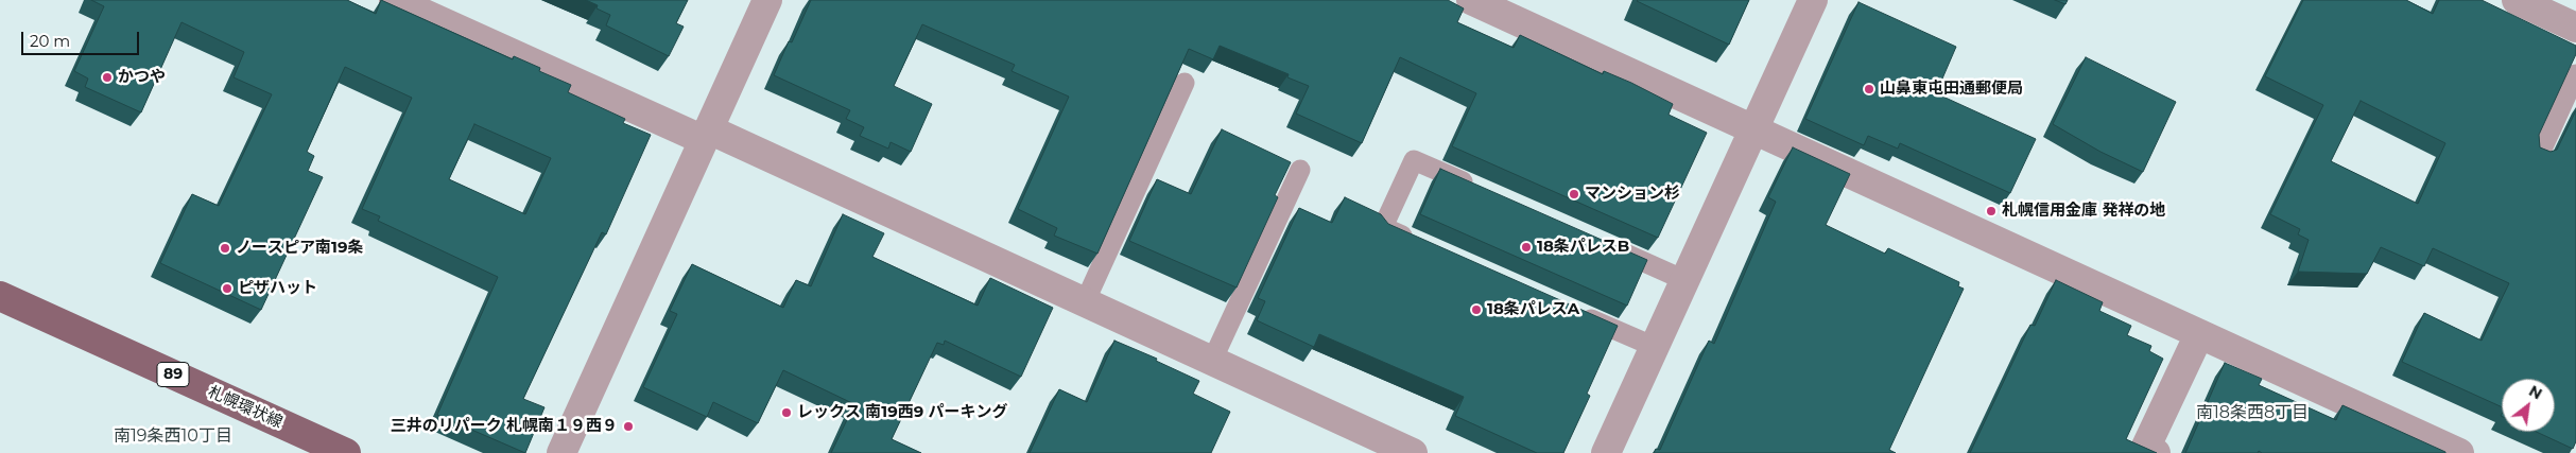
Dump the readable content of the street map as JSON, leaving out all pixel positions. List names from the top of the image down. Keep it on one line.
{"streets":{"main road":["89","札幌環状線"]},"districts":["南18条西8丁目","南19条西10丁目"],"places":["かつや","山鼻東屯田通郵便局","マンション杉","札幌信用金庫 発祥の地","18条パレスB","ノースピア南19条","ピザハット","18条パレスA","レックス 南19西9 パーキング","三井のリパーク 札幌南１９西９"],"scale_bar":"20 m","north":"top right"}
